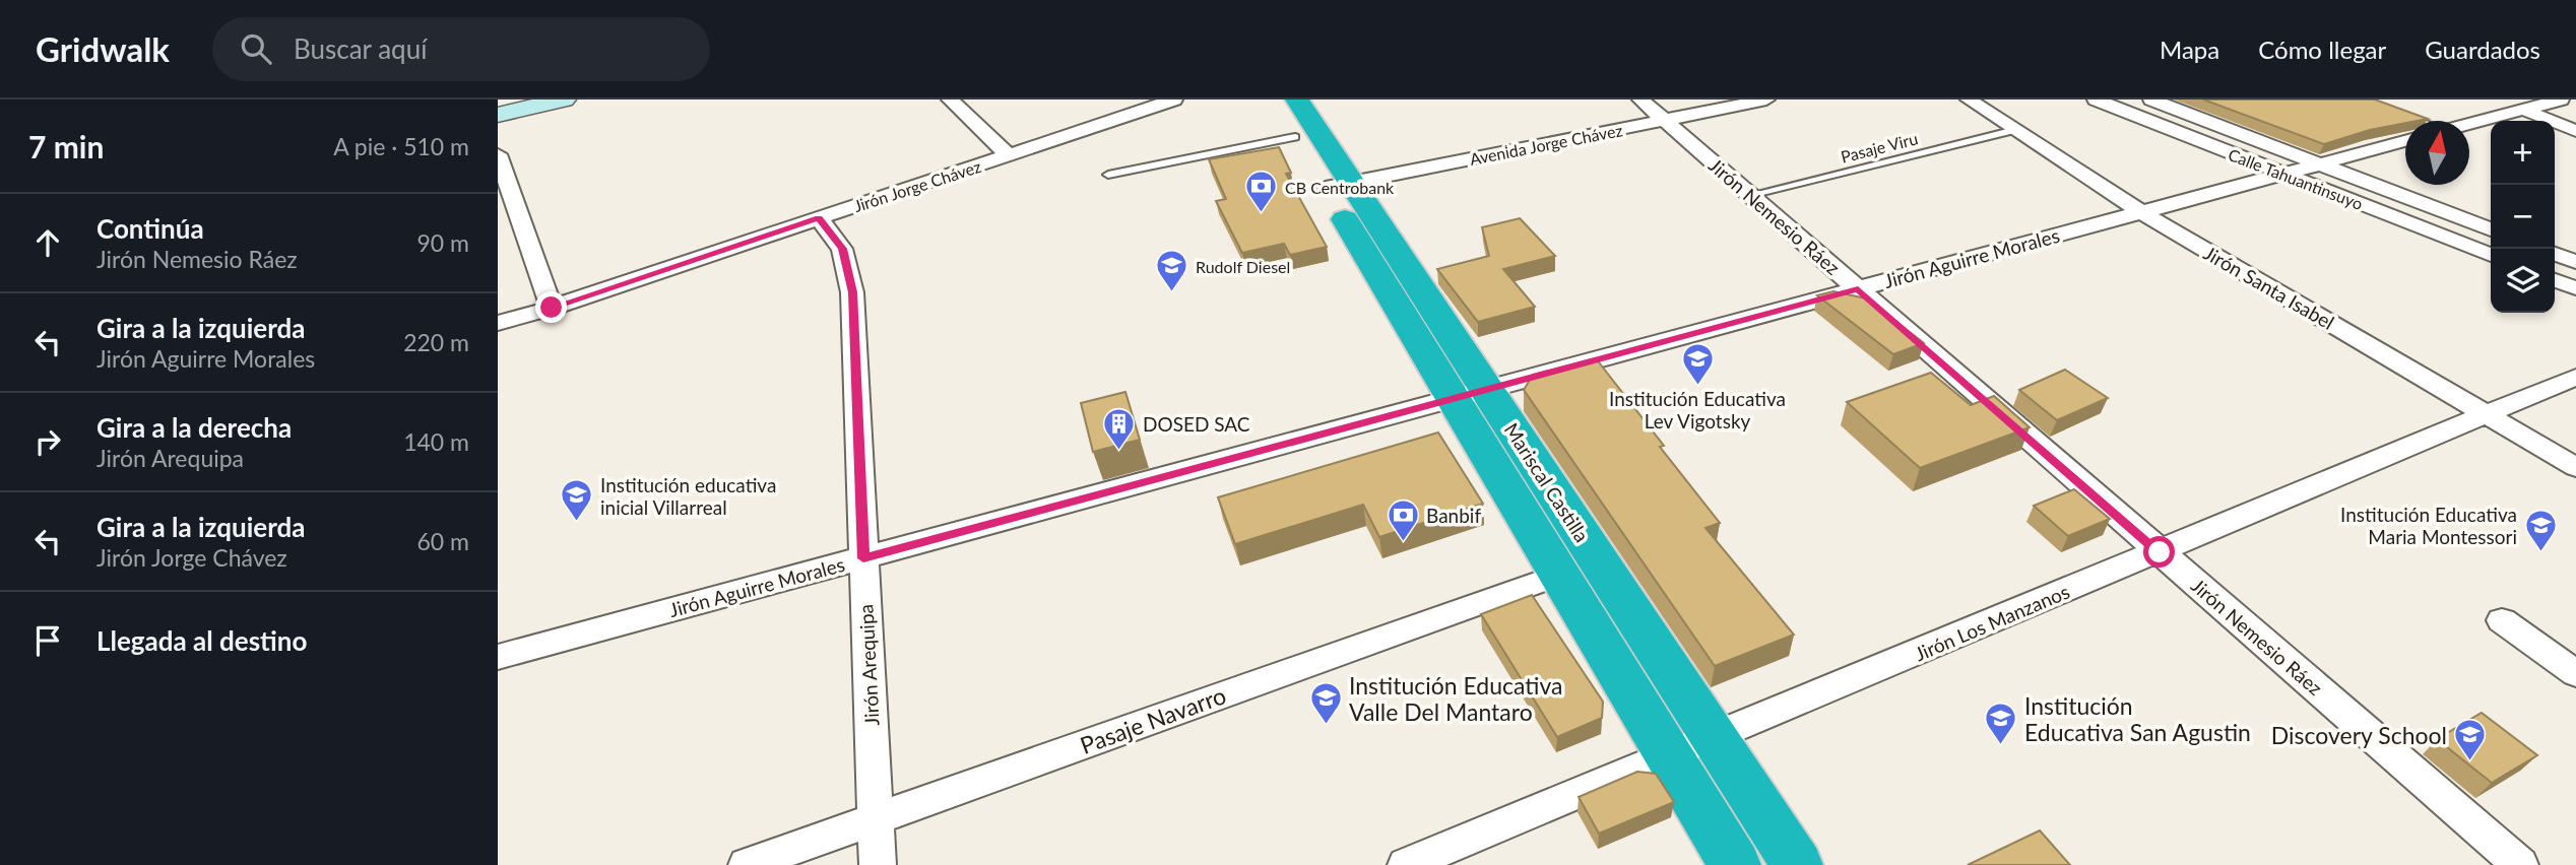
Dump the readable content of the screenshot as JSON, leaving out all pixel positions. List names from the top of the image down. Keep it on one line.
{"streets":{"highway":["Mariscal Castilla"],"street":["Avenida Jorge Chávez","Calle Tahuantinsuyo","Jirón Jorge Chávez","Jirón Nemesio Ráez","Jirón Aguirre Morales","Jirón Santa Isabel","Jirón Los Manzanos","Jirón Arequipa","Pasaje Navarro"],"lane":["Pasaje Viru"]},"crossings":[["Avenida Jorge Chávez","Jirón Nemesio Ráez"],["Avenida Jorge Chávez","Mariscal Castilla"],["Pasaje Viru","Jirón Nemesio Ráez"],["Pasaje Viru","Jirón Santa Isabel"],["Calle Tahuantinsuyo","Jirón Aguirre Morales"],["Jirón Jorge Chávez","Jirón Arequipa"],["Jirón Nemesio Ráez","Jirón Aguirre Morales"],["Jirón Nemesio Ráez","Jirón Los Manzanos"],["Jirón Aguirre Morales","Jirón Santa Isabel"],["Jirón Aguirre Morales","Mariscal Castilla"],["Jirón Aguirre Morales","Jirón Arequipa"],["Jirón Santa Isabel","Jirón Los Manzanos"],["Mariscal Castilla","Jirón Los Manzanos"],["Mariscal Castilla","Pasaje Navarro"],["Jirón Arequipa","Pasaje Navarro"]],"places":{"bank":["CB Centrobank","Banbif"],"school or university":["Rudolf Diesel","Institución Educativa Lev Vigotsky","Institución educativa inicial Villarreal","Institución Educativa Maria Montessori","Institución Educativa Valle Del Mantaro","Institución Educativa San Agustin","Discovery School"],"building":["DOSED SAC"]},"north":"top","page":{"header":"Gridwalk","search":"Buscar aquí","nav":["Mapa","Cómo llegar","Guardados"],"heading":["7 min","A pie · 510 m"],"map_buttons":["+","−"],"list":[["Continúa","Jirón Nemesio Ráez","90 m"],["Gira a la izquierda","Jirón Aguirre Morales","220 m"],["Gira a la derecha","Jirón Arequipa","140 m"],["Gira a la izquierda","Jirón Jorge Chávez","60 m"],"Llegada al destino"]}}
